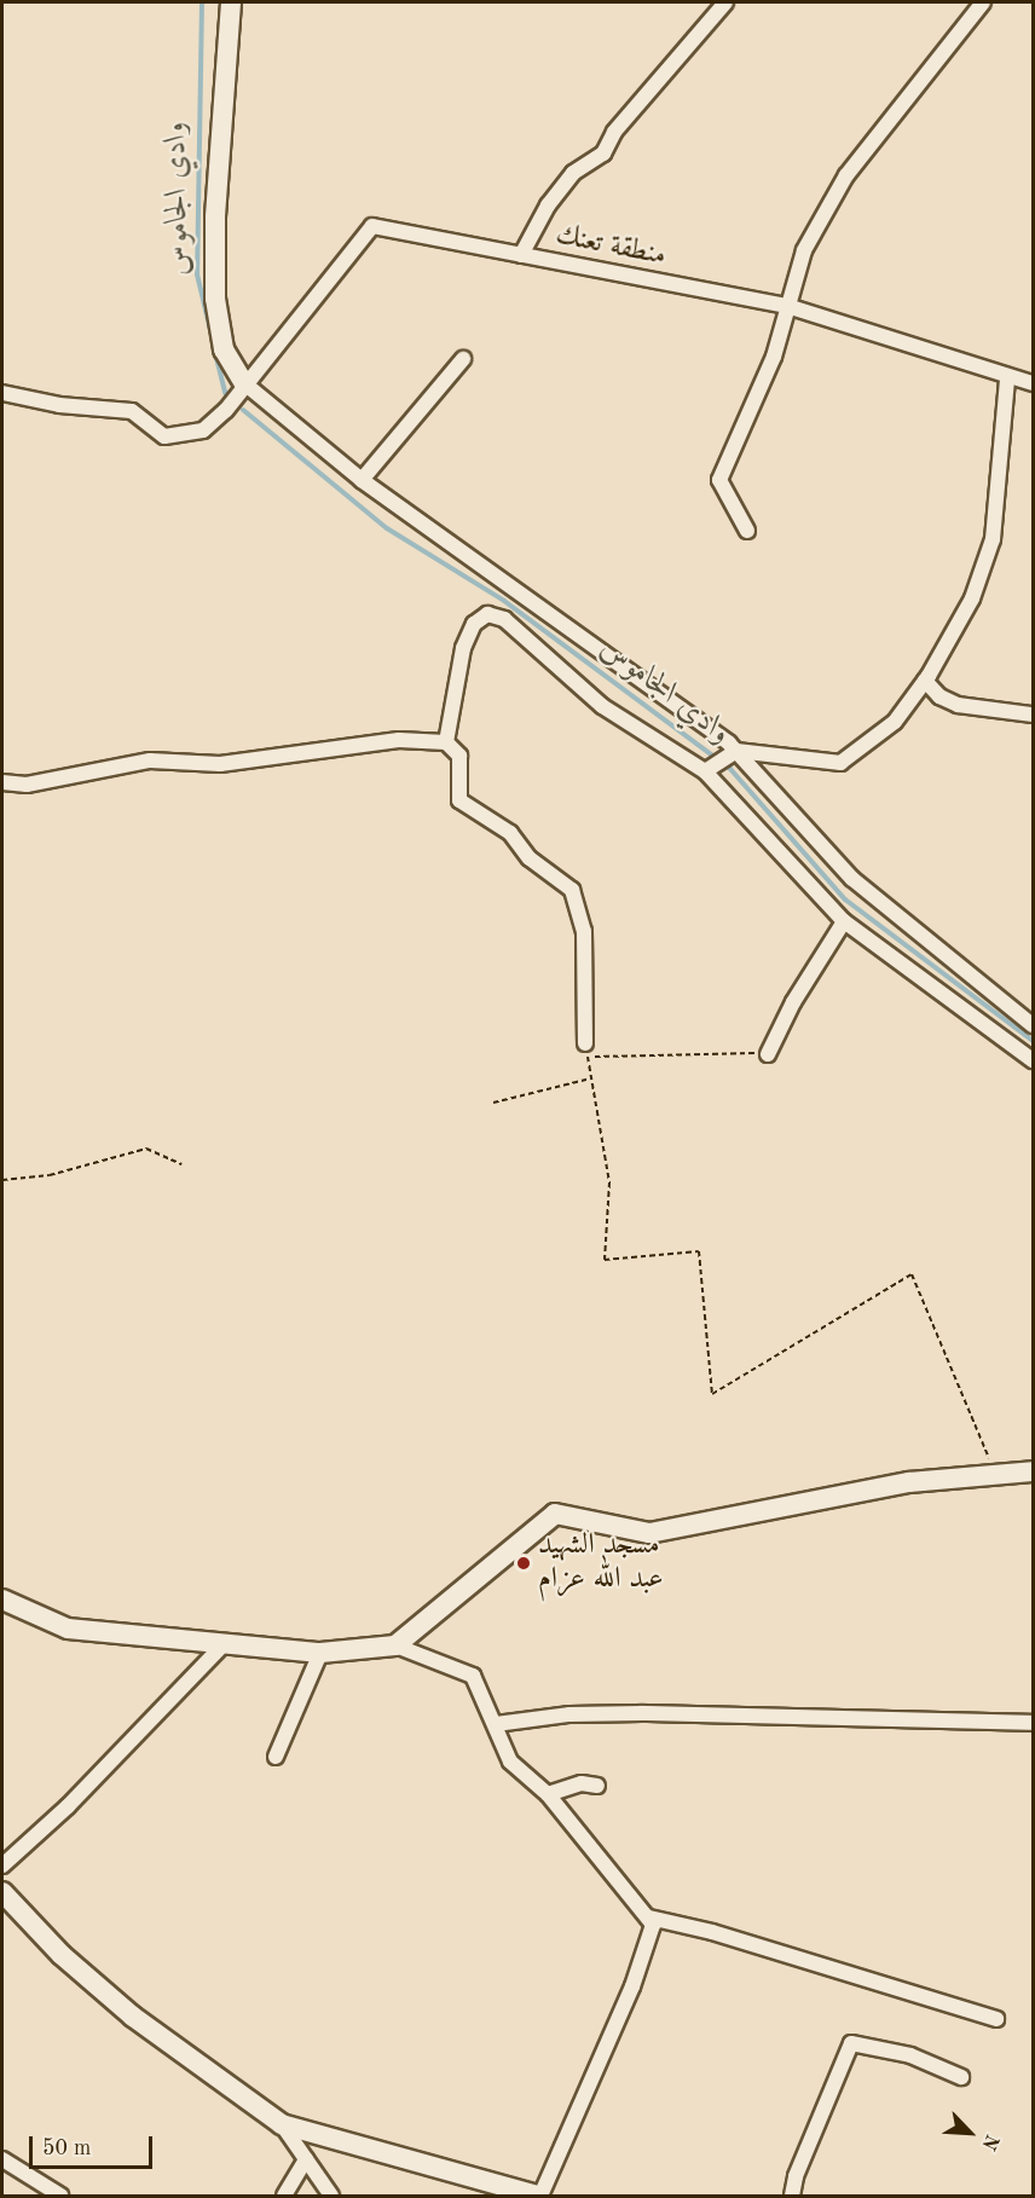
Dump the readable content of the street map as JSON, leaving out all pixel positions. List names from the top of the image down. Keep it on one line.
{"streets":{"street":["منطقة تعنك"]},"water":["وادي الجاموس"],"places":["مسجد الشهيد عبد الله عزام"],"scale_bar":"50 m","north":"bottom right"}
